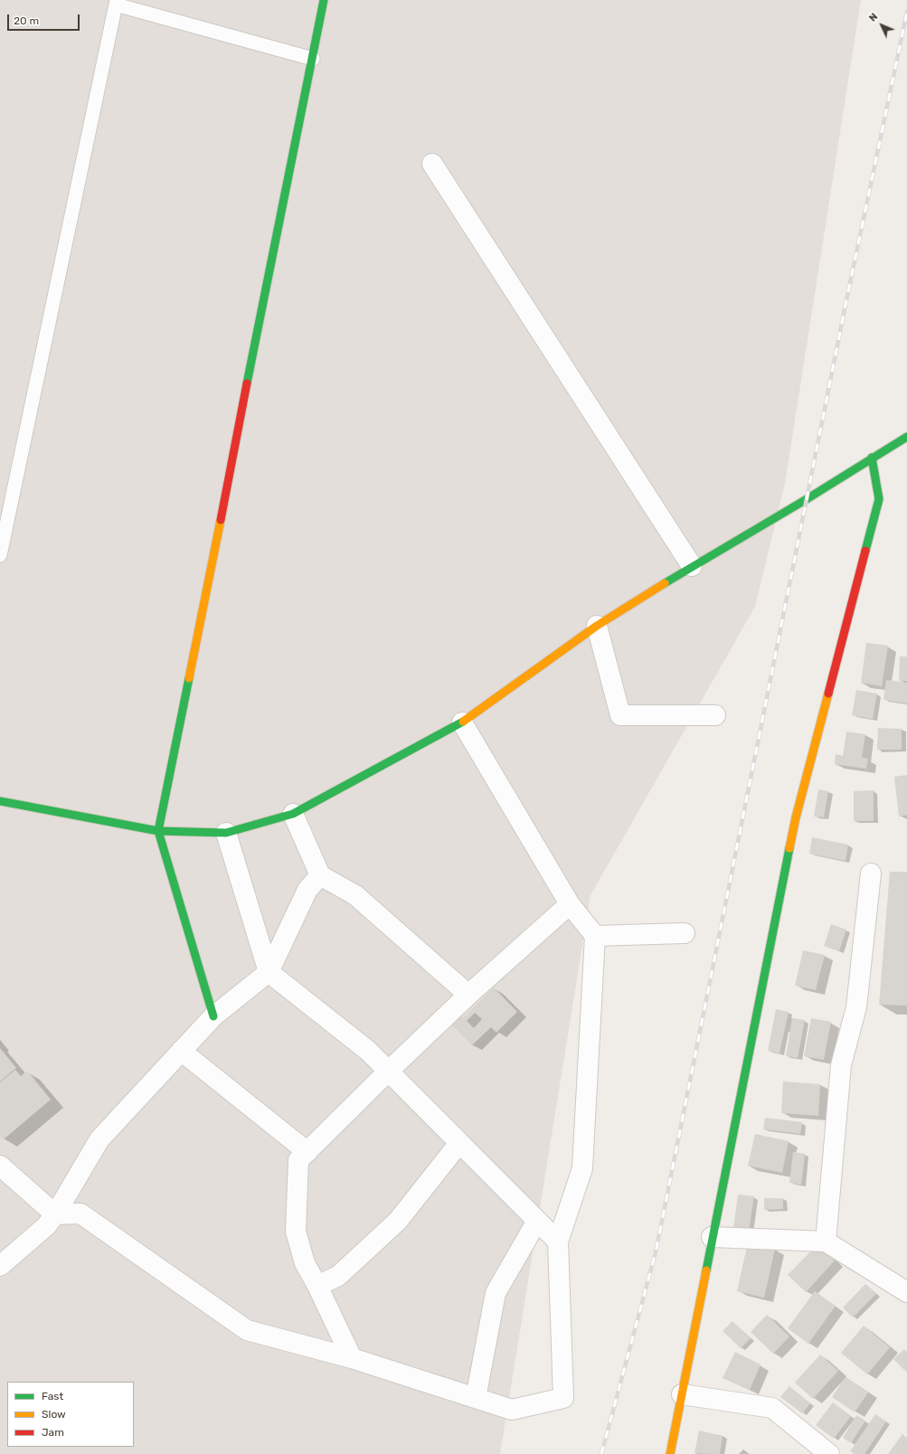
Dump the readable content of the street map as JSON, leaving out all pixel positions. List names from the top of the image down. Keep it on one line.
{"legend":["Fast","Slow","Jam"],"scale_bar":"20 m","north":"top left"}
